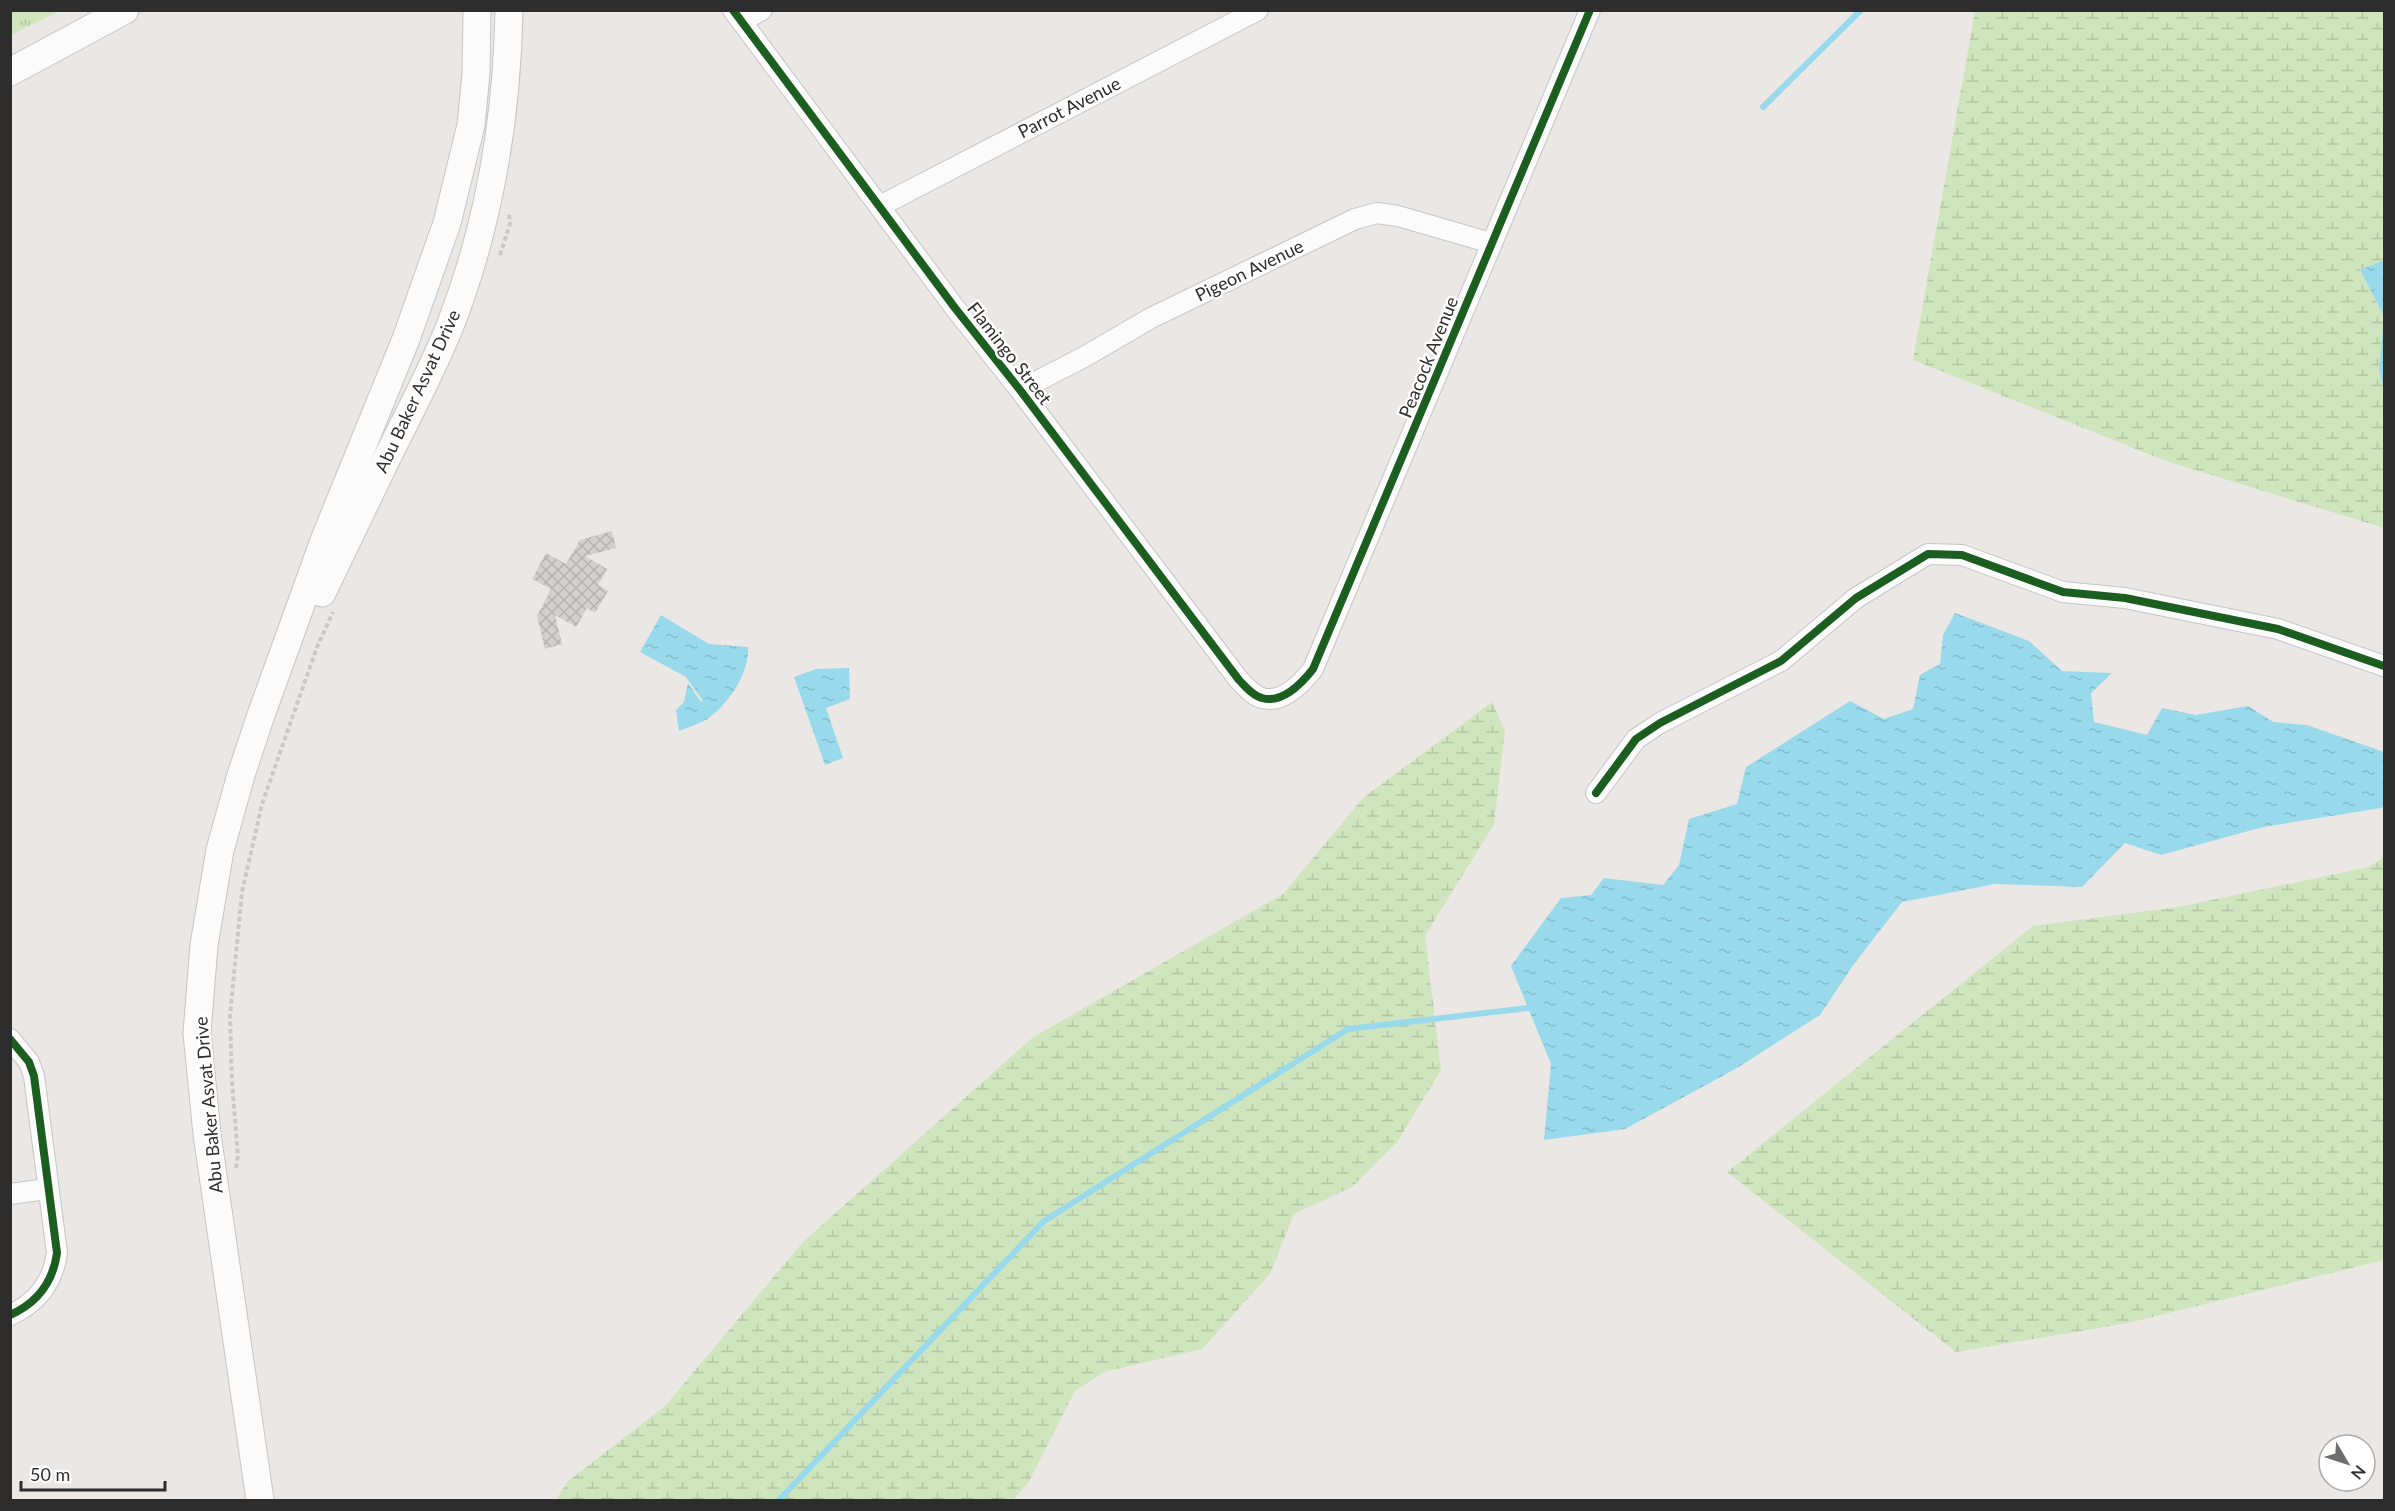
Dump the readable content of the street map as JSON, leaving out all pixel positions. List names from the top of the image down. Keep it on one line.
{"streets":{"main road":["Abu Baker Asvat Drive"],"street":["Parrot Avenue","Pigeon Avenue","Flamingo Street","Peacock Avenue"]},"crossings":[["Parrot Avenue","Flamingo Street"],["Pigeon Avenue","Flamingo Street"],["Pigeon Avenue","Peacock Avenue"],["Flamingo Street","Peacock Avenue"]],"scale_bar":"50 m","north":"bottom right"}
